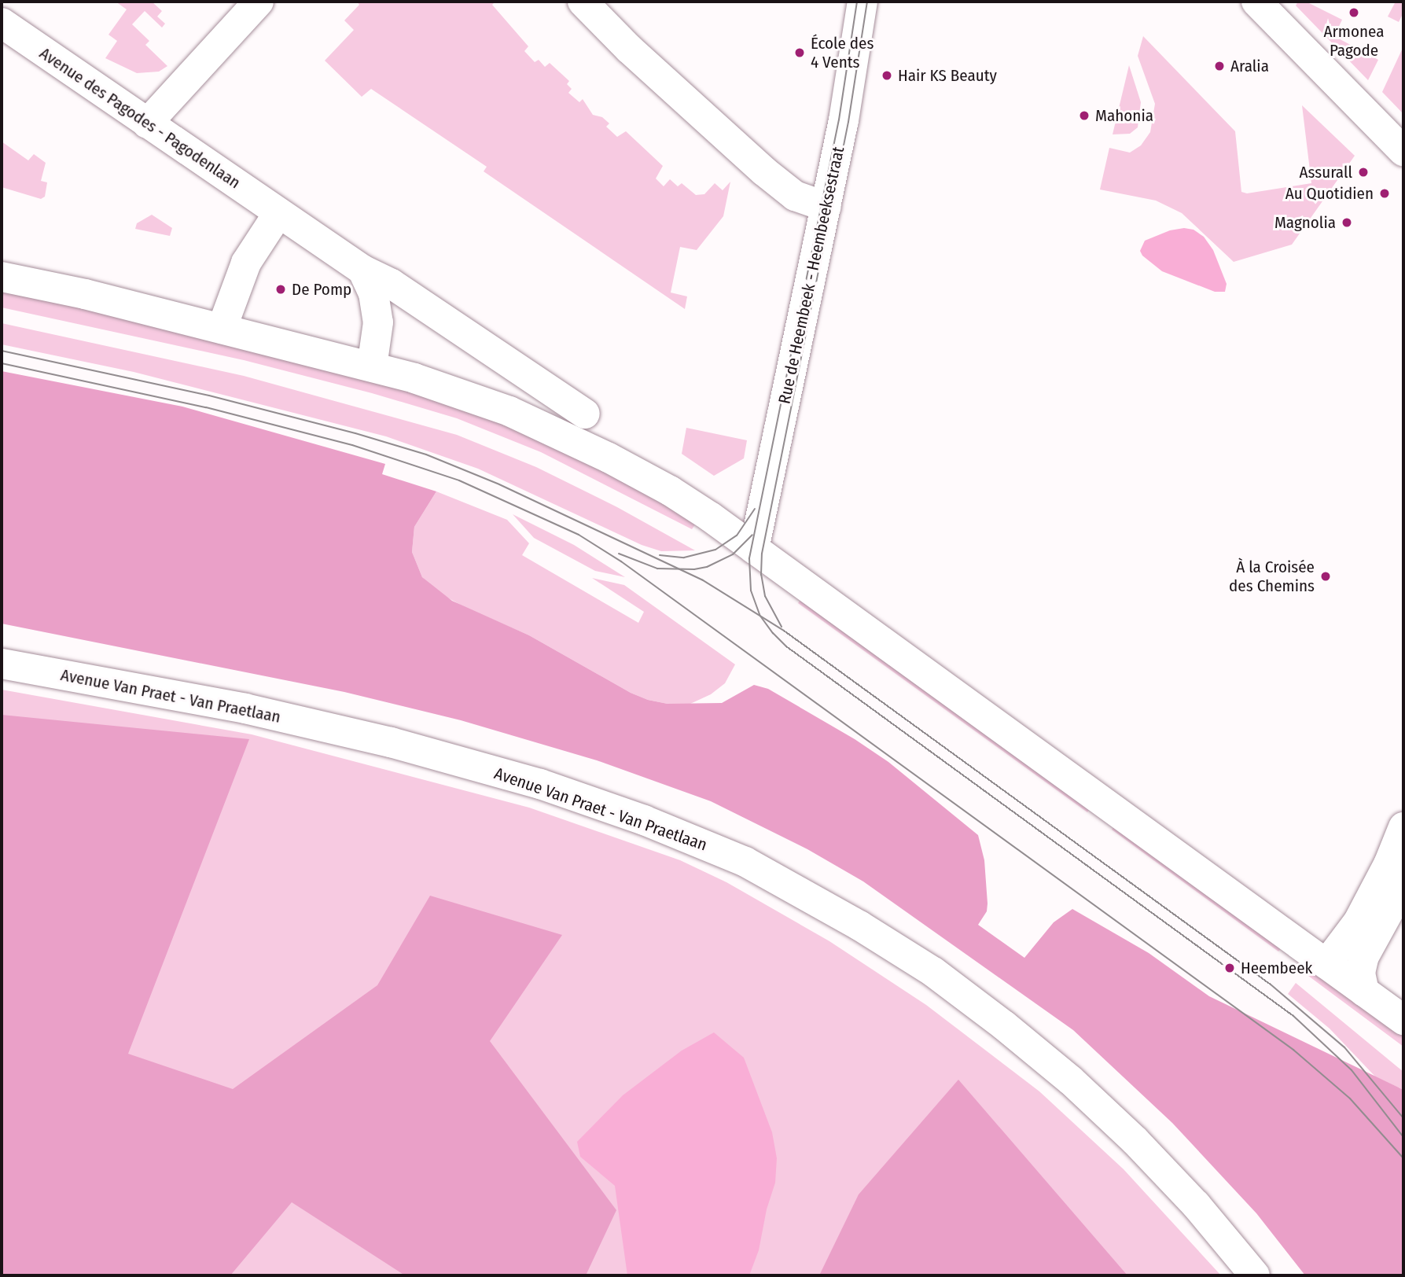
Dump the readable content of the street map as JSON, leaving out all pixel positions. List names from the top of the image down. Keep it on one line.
{"streets":{"street":["Avenue des Pagodes - Pagodenlaan","Rue de Heembeek - Heembeeksestraat","Avenue Van Praet - Van Praetlaan"]},"places":["Armonea Pagode","École des 4 Vents","Aralia","Hair KS Beauty","Mahonia","Assurall","Au Quotidien","Magnolia","De Pomp","À la Croisée des Chemins","Heembeek"]}
